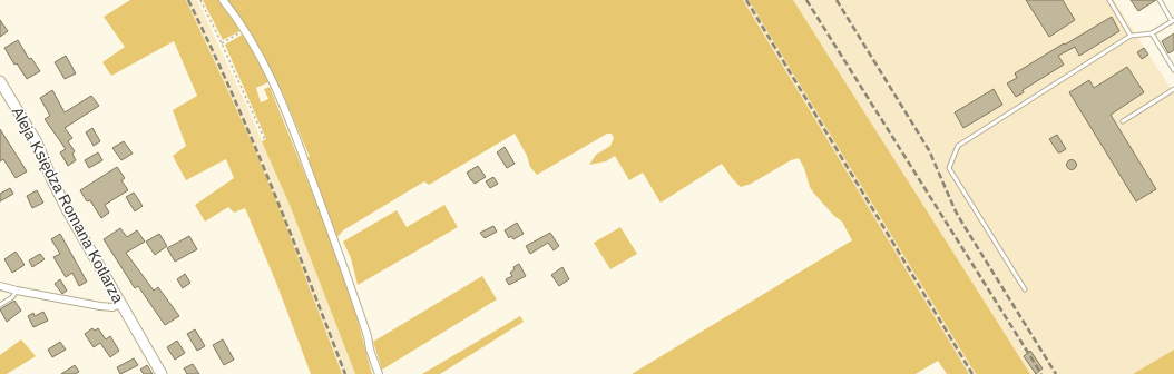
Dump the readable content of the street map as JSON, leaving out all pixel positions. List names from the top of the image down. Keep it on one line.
{"streets":{"street":["Aleja Księdza Romana Kotlarza"]}}
